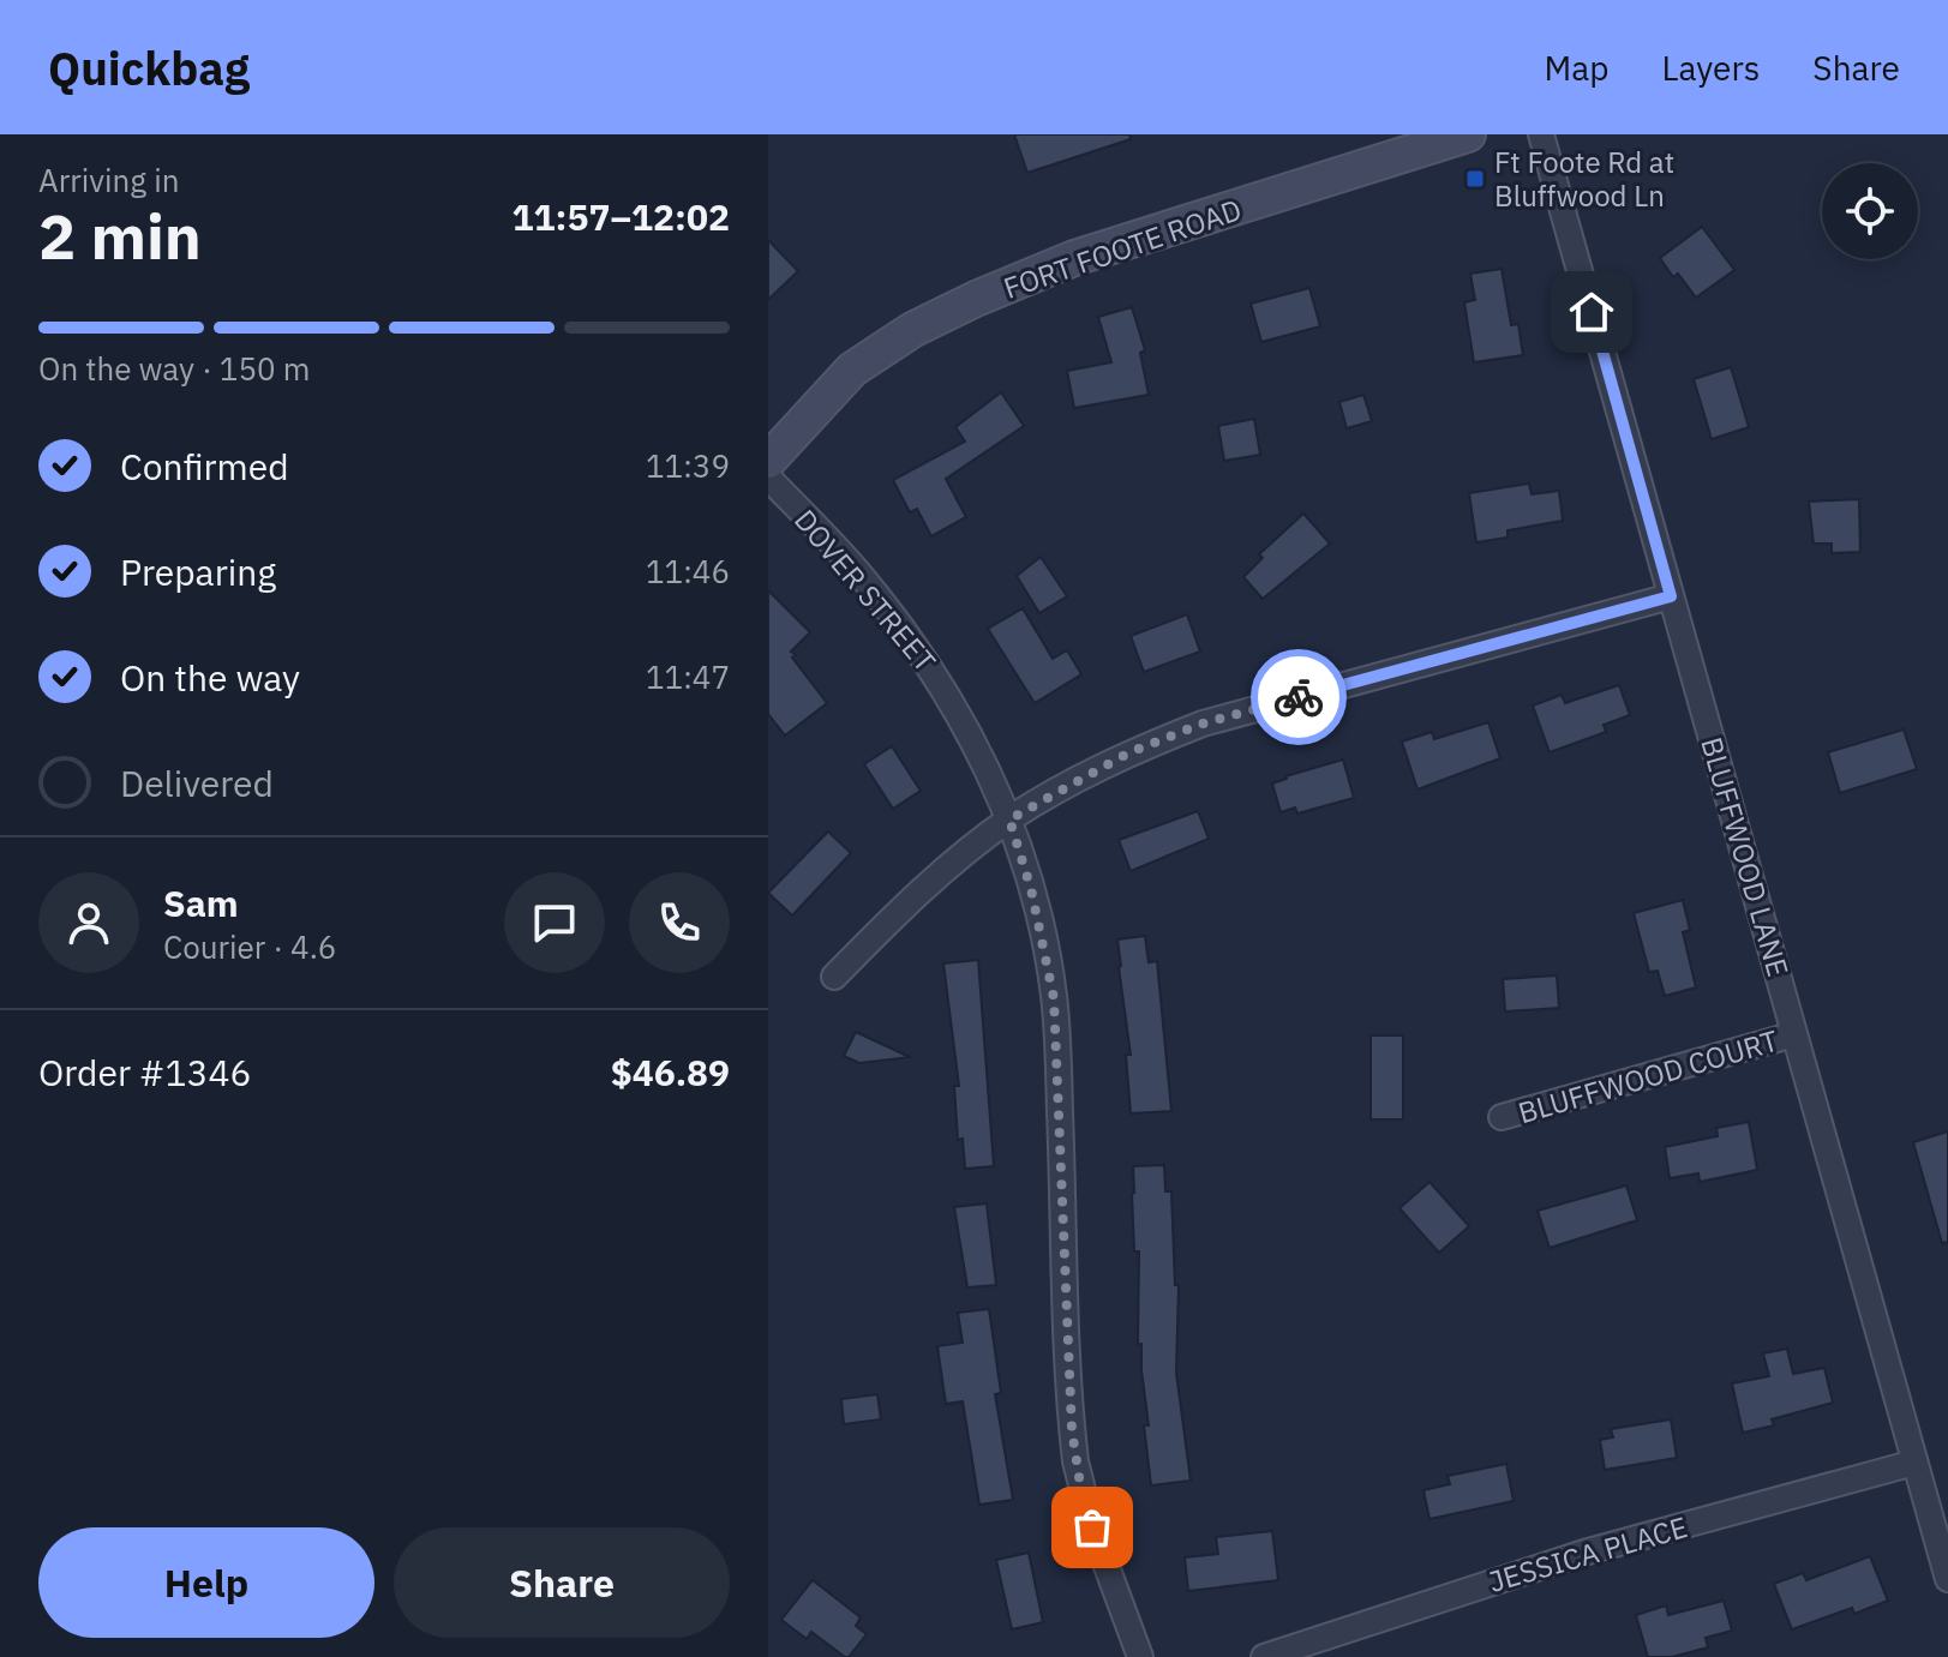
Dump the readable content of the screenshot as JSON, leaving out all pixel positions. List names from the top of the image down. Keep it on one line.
{"streets":{"street":["FORT FOOTE ROAD","DOVER STREET","BLUFFWOOD LANE","BLUFFWOOD COURT","JESSICA PLACE"]},"crossings":[["BLUFFWOOD LANE","BLUFFWOOD COURT"],["BLUFFWOOD LANE","JESSICA PLACE"]],"places":{"transit":["Ft Foote Rd at Bluffwood Ln"]},"page":{"header":"Quickbag","nav":["Map","Layers","Share"],"heading":["2 min","Arriving in","11:57–12:02"],"panel":["Sam","Courier · 4.6","Order #1346","$46.89"],"bar":"On the way · 150 m","list":[["Confirmed","11:39"],["Preparing","11:46"],["On the way","11:47"],"Delivered"],"buttons":["Help","Share"]}}
